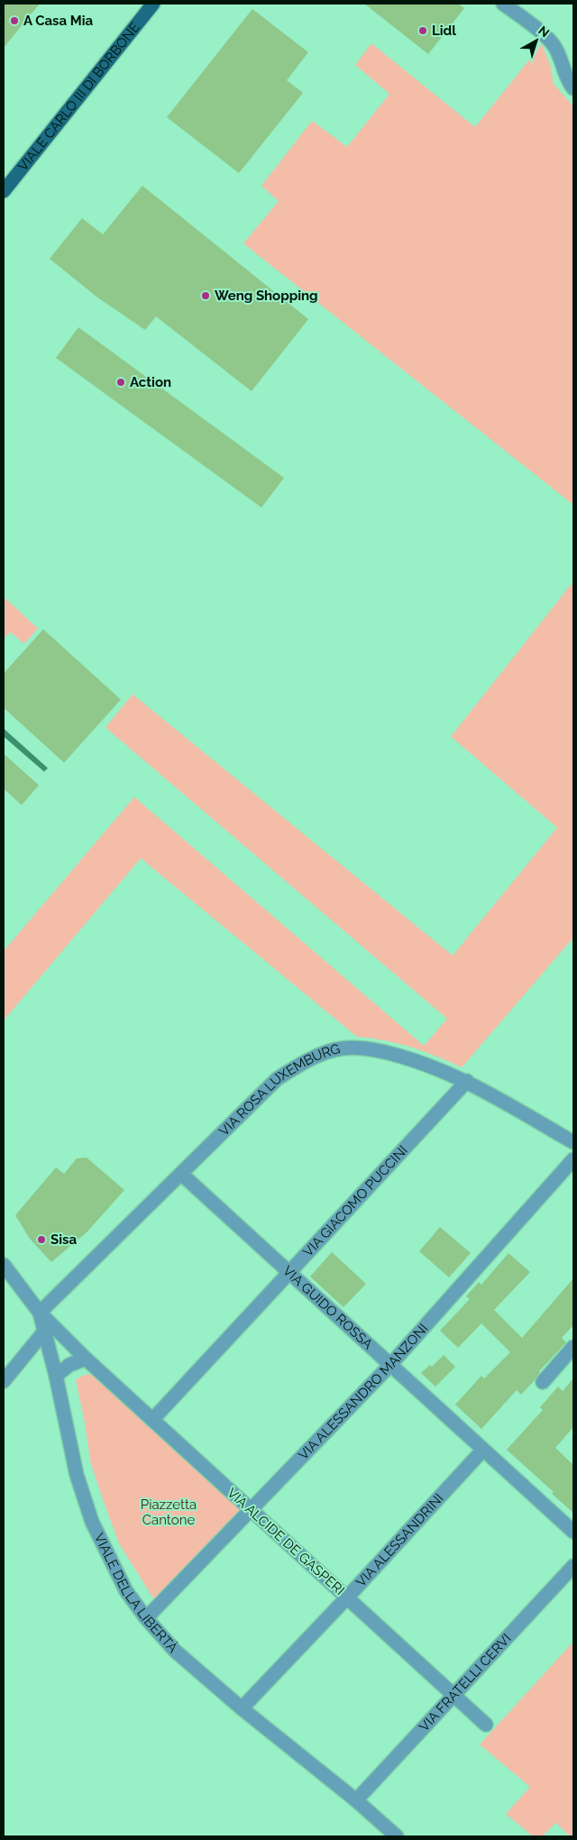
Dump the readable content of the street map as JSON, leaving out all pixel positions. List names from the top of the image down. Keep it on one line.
{"streets":{"main road":["VIALE CARLO III DI BORBONE"],"street":["VIA ROSA LUXEMBURG","VIA GIACOMO PUCCINI","VIA GUIDO ROSSA","VIA ALESSANDRO MANZONI","VIA ALESSANDRINI","VIA ALCIDE DE GASPERI","VIALE DELLA LIBERTÀ","VIA FRATELLI CERVI"]},"crossings":[["VIA ROSA LUXEMBURG","VIA GIACOMO PUCCINI"],["VIA ROSA LUXEMBURG","VIA GUIDO ROSSA"],["VIA ROSA LUXEMBURG","VIA ALCIDE DE GASPERI"],["VIA ROSA LUXEMBURG","VIALE DELLA LIBERTÀ"],["VIA GIACOMO PUCCINI","VIA GUIDO ROSSA"],["VIA GIACOMO PUCCINI","VIA ALCIDE DE GASPERI"],["VIA GUIDO ROSSA","VIA ALESSANDRO MANZONI"],["VIA GUIDO ROSSA","VIA ALESSANDRINI"],["VIA ALESSANDRO MANZONI","VIA ALCIDE DE GASPERI"],["VIA ALESSANDRO MANZONI","VIALE DELLA LIBERTÀ"],["VIA ALESSANDRINI","VIA ALCIDE DE GASPERI"],["VIA ALESSANDRINI","VIALE DELLA LIBERTÀ"],["VIA ALCIDE DE GASPERI","VIALE DELLA LIBERTÀ"],["VIA ALCIDE DE GASPERI","VIA FRATELLI CERVI"],["VIALE DELLA LIBERTÀ","VIA FRATELLI CERVI"]],"parks":["Piazzetta Cantone"],"places":["A Casa Mia","Lidl","Weng Shopping","Action","Sisa"],"north":"top right"}
